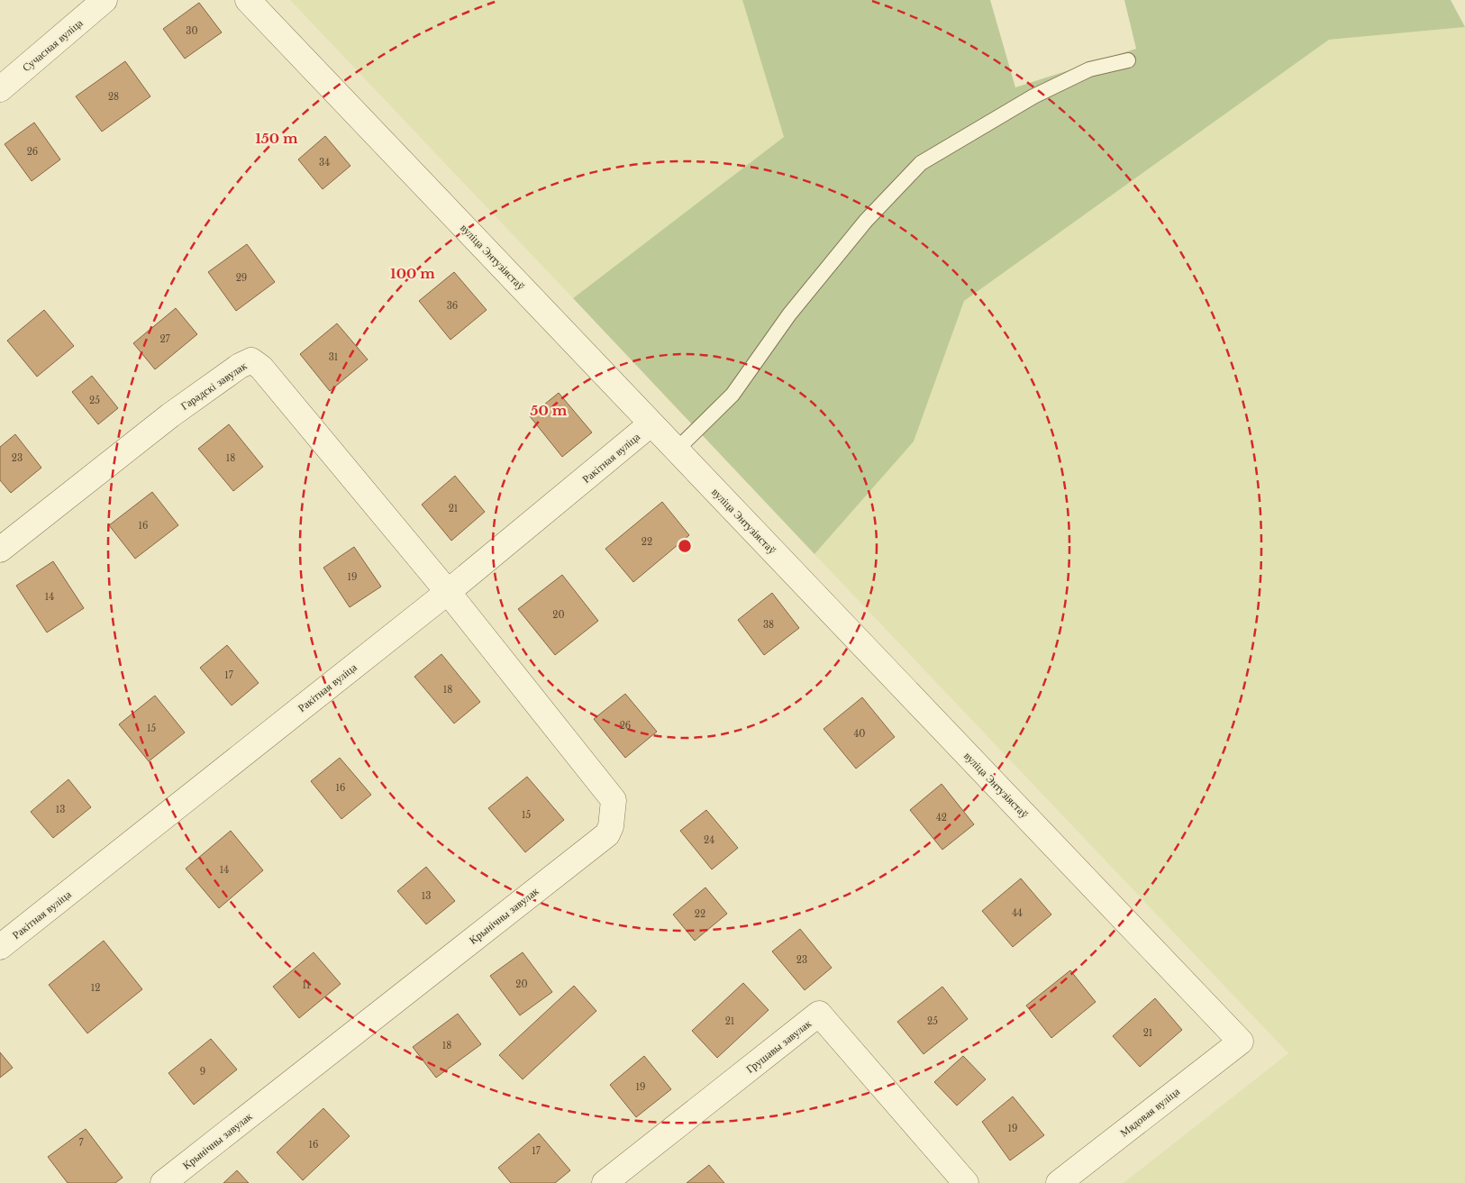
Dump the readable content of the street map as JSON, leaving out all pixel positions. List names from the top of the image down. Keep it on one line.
{"streets":{"street":["Сучасная вуліца","вуліца Энтузіястаў","Гарадскі завулак","Ракітная вуліца","Крынічны завулак","Грушавы завулак","Мядовая вуліца"]},"crossings":[["вуліца Энтузіястаў","Ракітная вуліца"],["вуліца Энтузіястаў","Мядовая вуліца"],["Гарадскі завулак","Ракітная вуліца"],["Гарадскі завулак","Крынічны завулак"],["Ракітная вуліца","Крынічны завулак"]],"house_numbers":["30","28","26","34","29","36","27","31","25","23","18","21","16","22","19","14","20","38","17","18","26","15","40","16","13","15","42","24","14","13","44","22","23","20","11","12","21","25","21","18","9","19","19","7","16","17"],"rings":["150 m","100 m","50 m"]}
